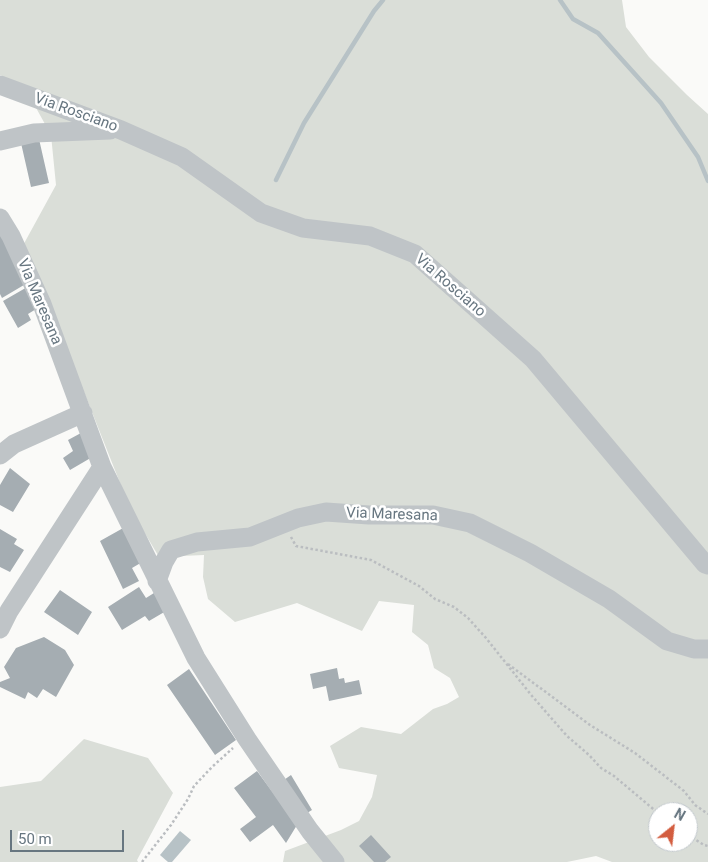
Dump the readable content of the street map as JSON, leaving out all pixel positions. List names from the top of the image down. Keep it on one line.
{"streets":{"street":["Via Rosciano","Via Maresana"]},"scale_bar":"50 m","north":"top right"}
